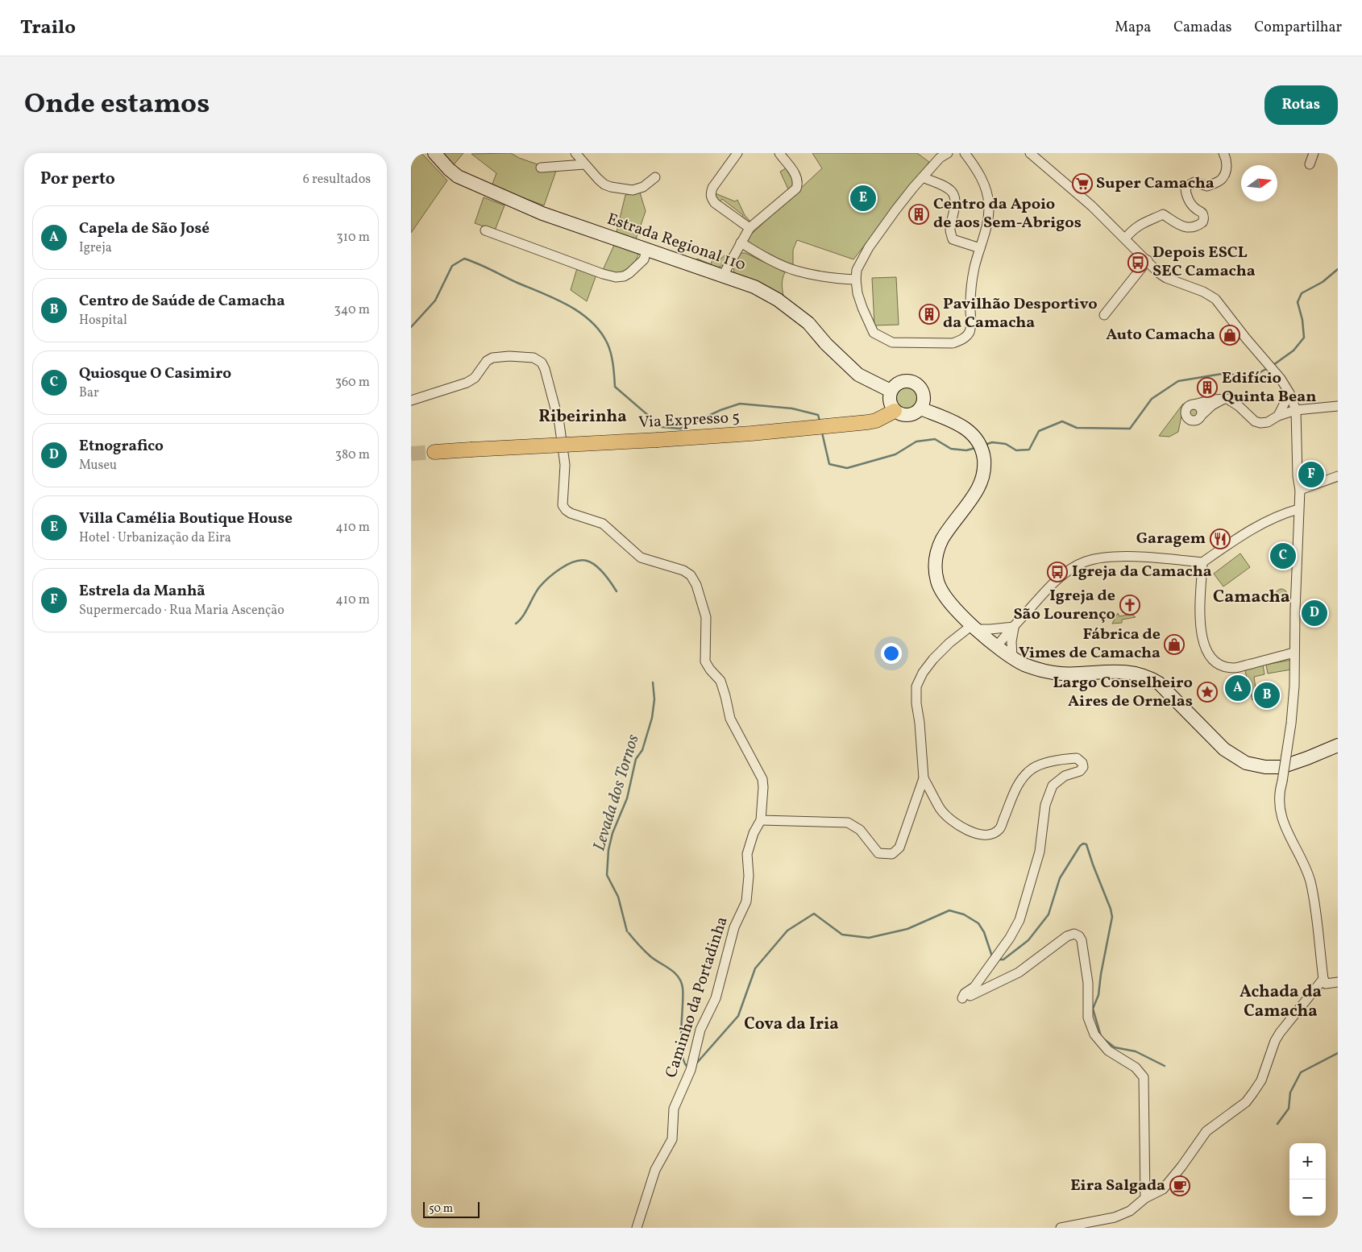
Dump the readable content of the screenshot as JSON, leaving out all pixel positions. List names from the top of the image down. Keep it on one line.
{"streets":{"main road":["Estrada Regional 110","Via Expresso 5"],"street":["Caminho da Portadinha"]},"crossings":[["Estrada Regional 110","Via Expresso 5"]],"districts":["Ribeirinha","Camacha","Achada da Camacha","Cova da Iria"],"water":["Levada dos Tornos"],"places":{"supermarket":["Super Camacha"],"building":["Centro da Apoio de aos Sem-Abrigos","Pavilhão Desportivo da Camacha","Edifício Quinta Bean"],"bus stop":["Depois ESCL SEC Camacha","Igreja da Camacha"],"shop":["Auto Camacha","Fábrica de Vimes de Camacha"],"restaurant":["Garagem"],"church":["Igreja de São Lourenço"],"place":["Largo Conselheiro Aires de Ornelas"],"cafe":["Eira Salgada"]},"scale_bar":"50 m","north":"right","page":{"header":"Trailo","nav":["Mapa","Camadas","Compartilhar"],"title":"Onde estamos","buttons":"Rotas","heading":["Por perto","6 resultados"],"pins":["E","F","C","D","A","B"],"list":[{"mark":"A","name":"Capela de São José","note":"Igreja","value":"310 m"},{"mark":"B","name":"Centro de Saúde de Camacha","note":"Hospital","value":"340 m"},{"mark":"C","name":"Quiosque O Casimiro","note":"Bar","value":"360 m"},{"mark":"D","name":"Etnografico","note":"Museu","value":"380 m"},{"mark":"E","name":"Villa Camélia Boutique House","note":"Hotel · Urbanização da Eira","value":"410 m"},{"mark":"F","name":"Estrela da Manhã","note":"Supermercado · Rua Maria Ascenção","value":"410 m"}],"map_buttons":["+","−"],"scale":"50 m"}}
